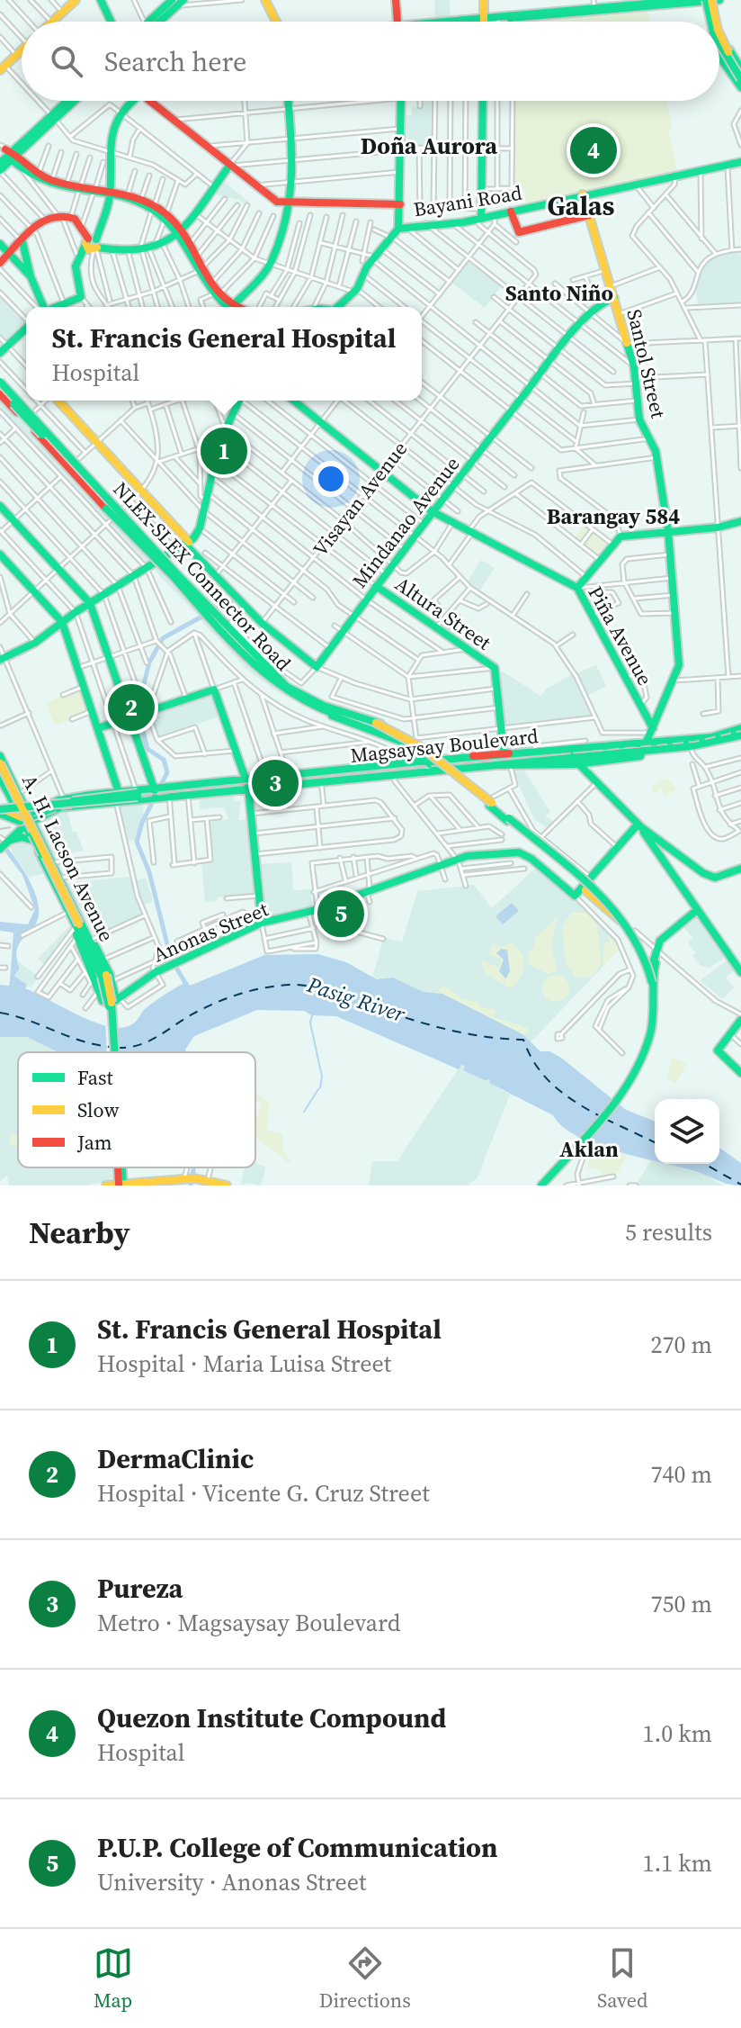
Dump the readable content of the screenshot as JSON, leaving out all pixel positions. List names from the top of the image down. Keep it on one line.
{"streets":{"main road":["Bayani Road","Santol Street","Mindanao Avenue","NLEX-SLEX Connector Road","Altura Street","Piña Avenue","Magsaysay Boulevard","A. H. Lacson Avenue","Anonas Street"],"street":["Visayan Avenue"]},"crossings":[["Bayani Road","Santol Street"],["Santol Street","Mindanao Avenue"],["Santol Street","Piña Avenue"],["Santol Street","Magsaysay Boulevard"],["Visayan Avenue","Piña Avenue"],["Mindanao Avenue","Altura Street"],["Mindanao Avenue","Piña Avenue"],["Altura Street","Magsaysay Boulevard"],["Magsaysay Boulevard","A. H. Lacson Avenue"]],"districts":["Doña Aurora","Galas","Santo Niño","Barangay 584","Aklan"],"water":["Pasig River"],"legend":["Fast","Slow","Jam"],"page":{"search":"Search here","pins":["4","1","2","3","5"],"popup":["St. Francis General Hospital","Hospital"],"heading":["Nearby","5 results"],"list":[{"mark":"1","name":"St. Francis General Hospital","note":"Hospital · Maria Luisa Street","value":"270 m"},{"mark":"2","name":"DermaClinic","note":"Hospital · Vicente G. Cruz Street","value":"740 m"},{"mark":"3","name":"Pureza","note":"Metro · Magsaysay Boulevard","value":"750 m"},{"mark":"4","name":"Quezon Institute Compound","note":"Hospital","value":"1.0 km"},{"mark":"5","name":"P.U.P. College of Communication","note":"University · Anonas Street","value":"1.1 km"}],"nav":["Map","Directions","Saved"]}}
